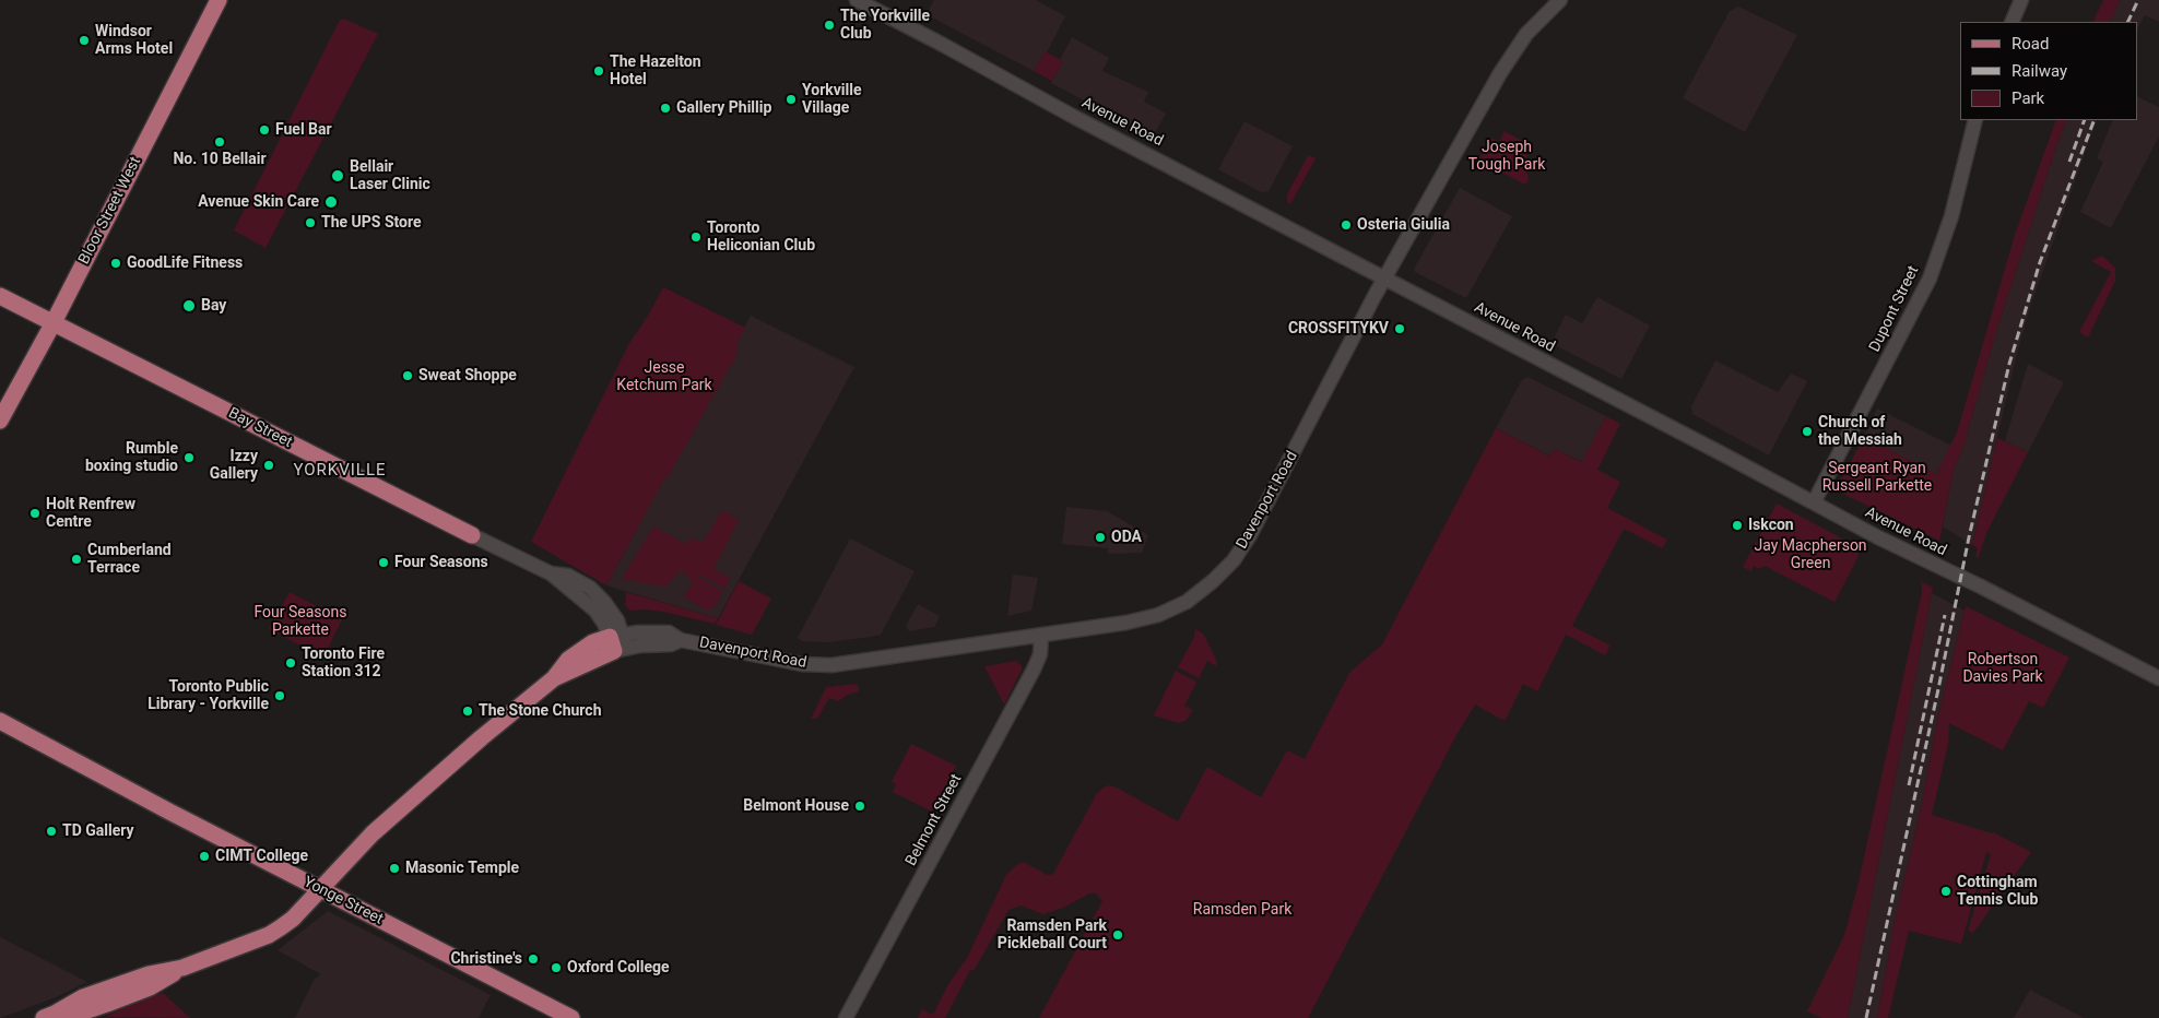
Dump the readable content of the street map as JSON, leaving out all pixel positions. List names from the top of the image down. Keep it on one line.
{"streets":{"main road":["Avenue Road","Bloor Street West","Dupont Street","Bay Street","Davenport Road","Belmont Street","Yonge Street"]},"crossings":[["Avenue Road","Dupont Street"],["Avenue Road","Davenport Road"],["Bloor Street West","Bay Street"],["Bay Street","Davenport Road"],["Davenport Road","Belmont Street"],["Davenport Road","Yonge Street"]],"districts":["YORKVILLE"],"parks":["Joseph Tough Park","Jesse Ketchum Park","Sergeant Ryan Russell Parkette","Jay Macpherson Green","Four Seasons Parkette","Robertson Davies Park","Ramsden Park"],"places":["The Yorkville Club","Windsor Arms Hotel","The Hazelton Hotel","Yorkville Village","Gallery Phillip","Fuel Bar","No. 10 Bellair","Bellair Laser Clinic","Avenue Skin Care","The UPS Store","Osteria Giulia","Toronto Heliconian Club","GoodLife Fitness","Bay","CROSSFITYKV","Sweat Shoppe","Church of the Messiah","Rumble boxing studio","Izzy Gallery","Holt Renfrew Centre","Iskcon","ODA","Cumberland Terrace","Four Seasons","Toronto Fire Station 312","Toronto Public Library - Yorkville","The Stone Church","Belmont House","TD Gallery","CIMT College","Masonic Temple","Cottingham Tennis Club","Ramsden Park Pickleball Court","Christine's","Oxford College"],"legend":["Road","Railway","Park"]}
